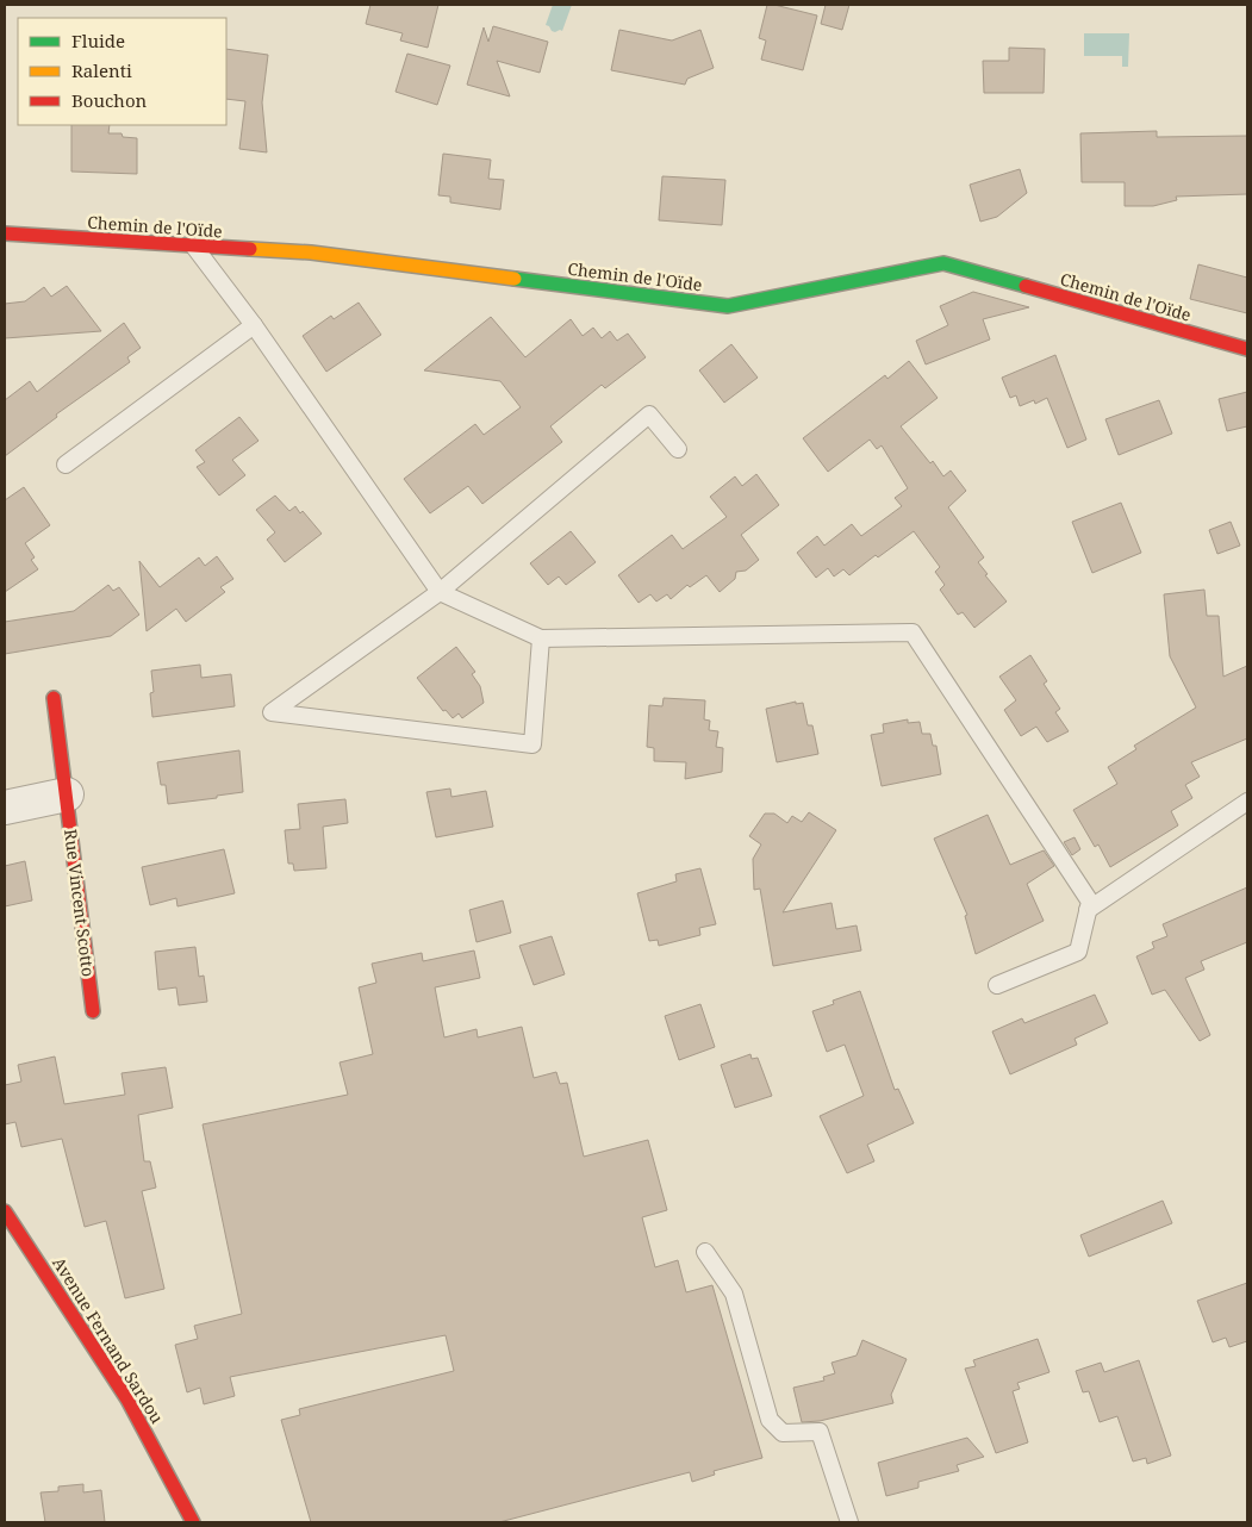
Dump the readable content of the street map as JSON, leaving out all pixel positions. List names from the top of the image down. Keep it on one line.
{"streets":{"street":["Chemin de l'Oïde","Rue Vincent Scotto","Avenue Fernand Sardou"]},"legend":["Fluide","Ralenti","Bouchon"]}
